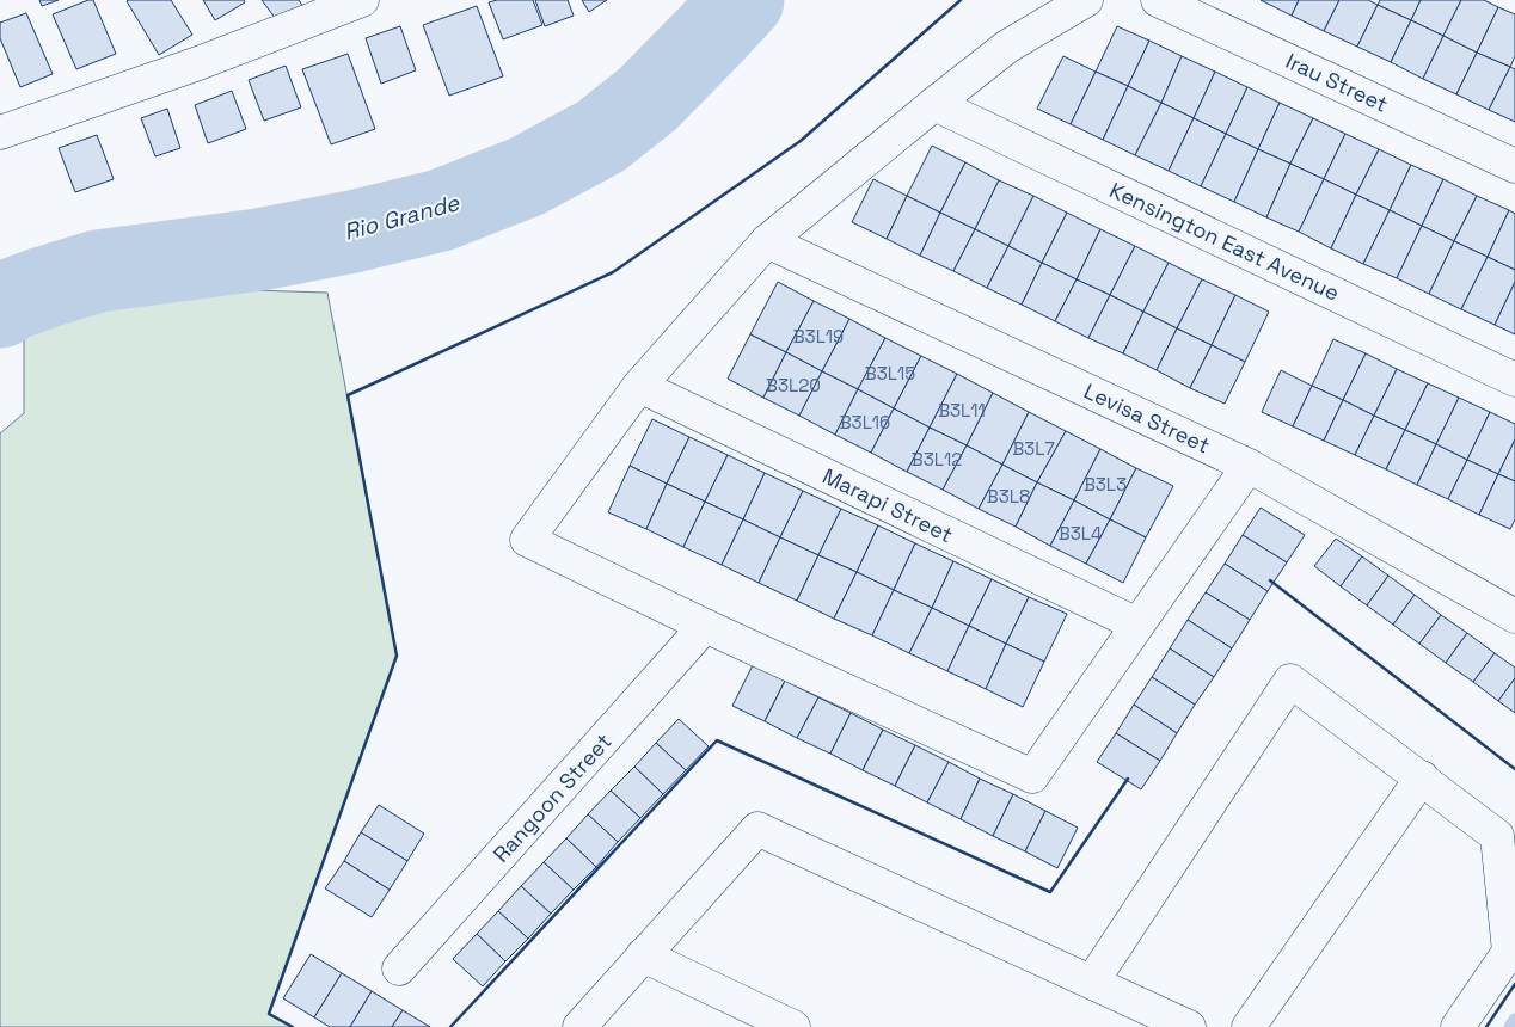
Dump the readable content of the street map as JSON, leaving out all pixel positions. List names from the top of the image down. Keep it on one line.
{"streets":{"street":["Irau Street","Kensington East Avenue","Levisa Street","Marapi Street","Rangoon Street"]},"water":["Rio Grande"],"house_numbers":["B3L19","B3L15","B3L20","B3L11","B3L16","B3L7","B3L12","B3L3","B3L8","B3L4"]}
